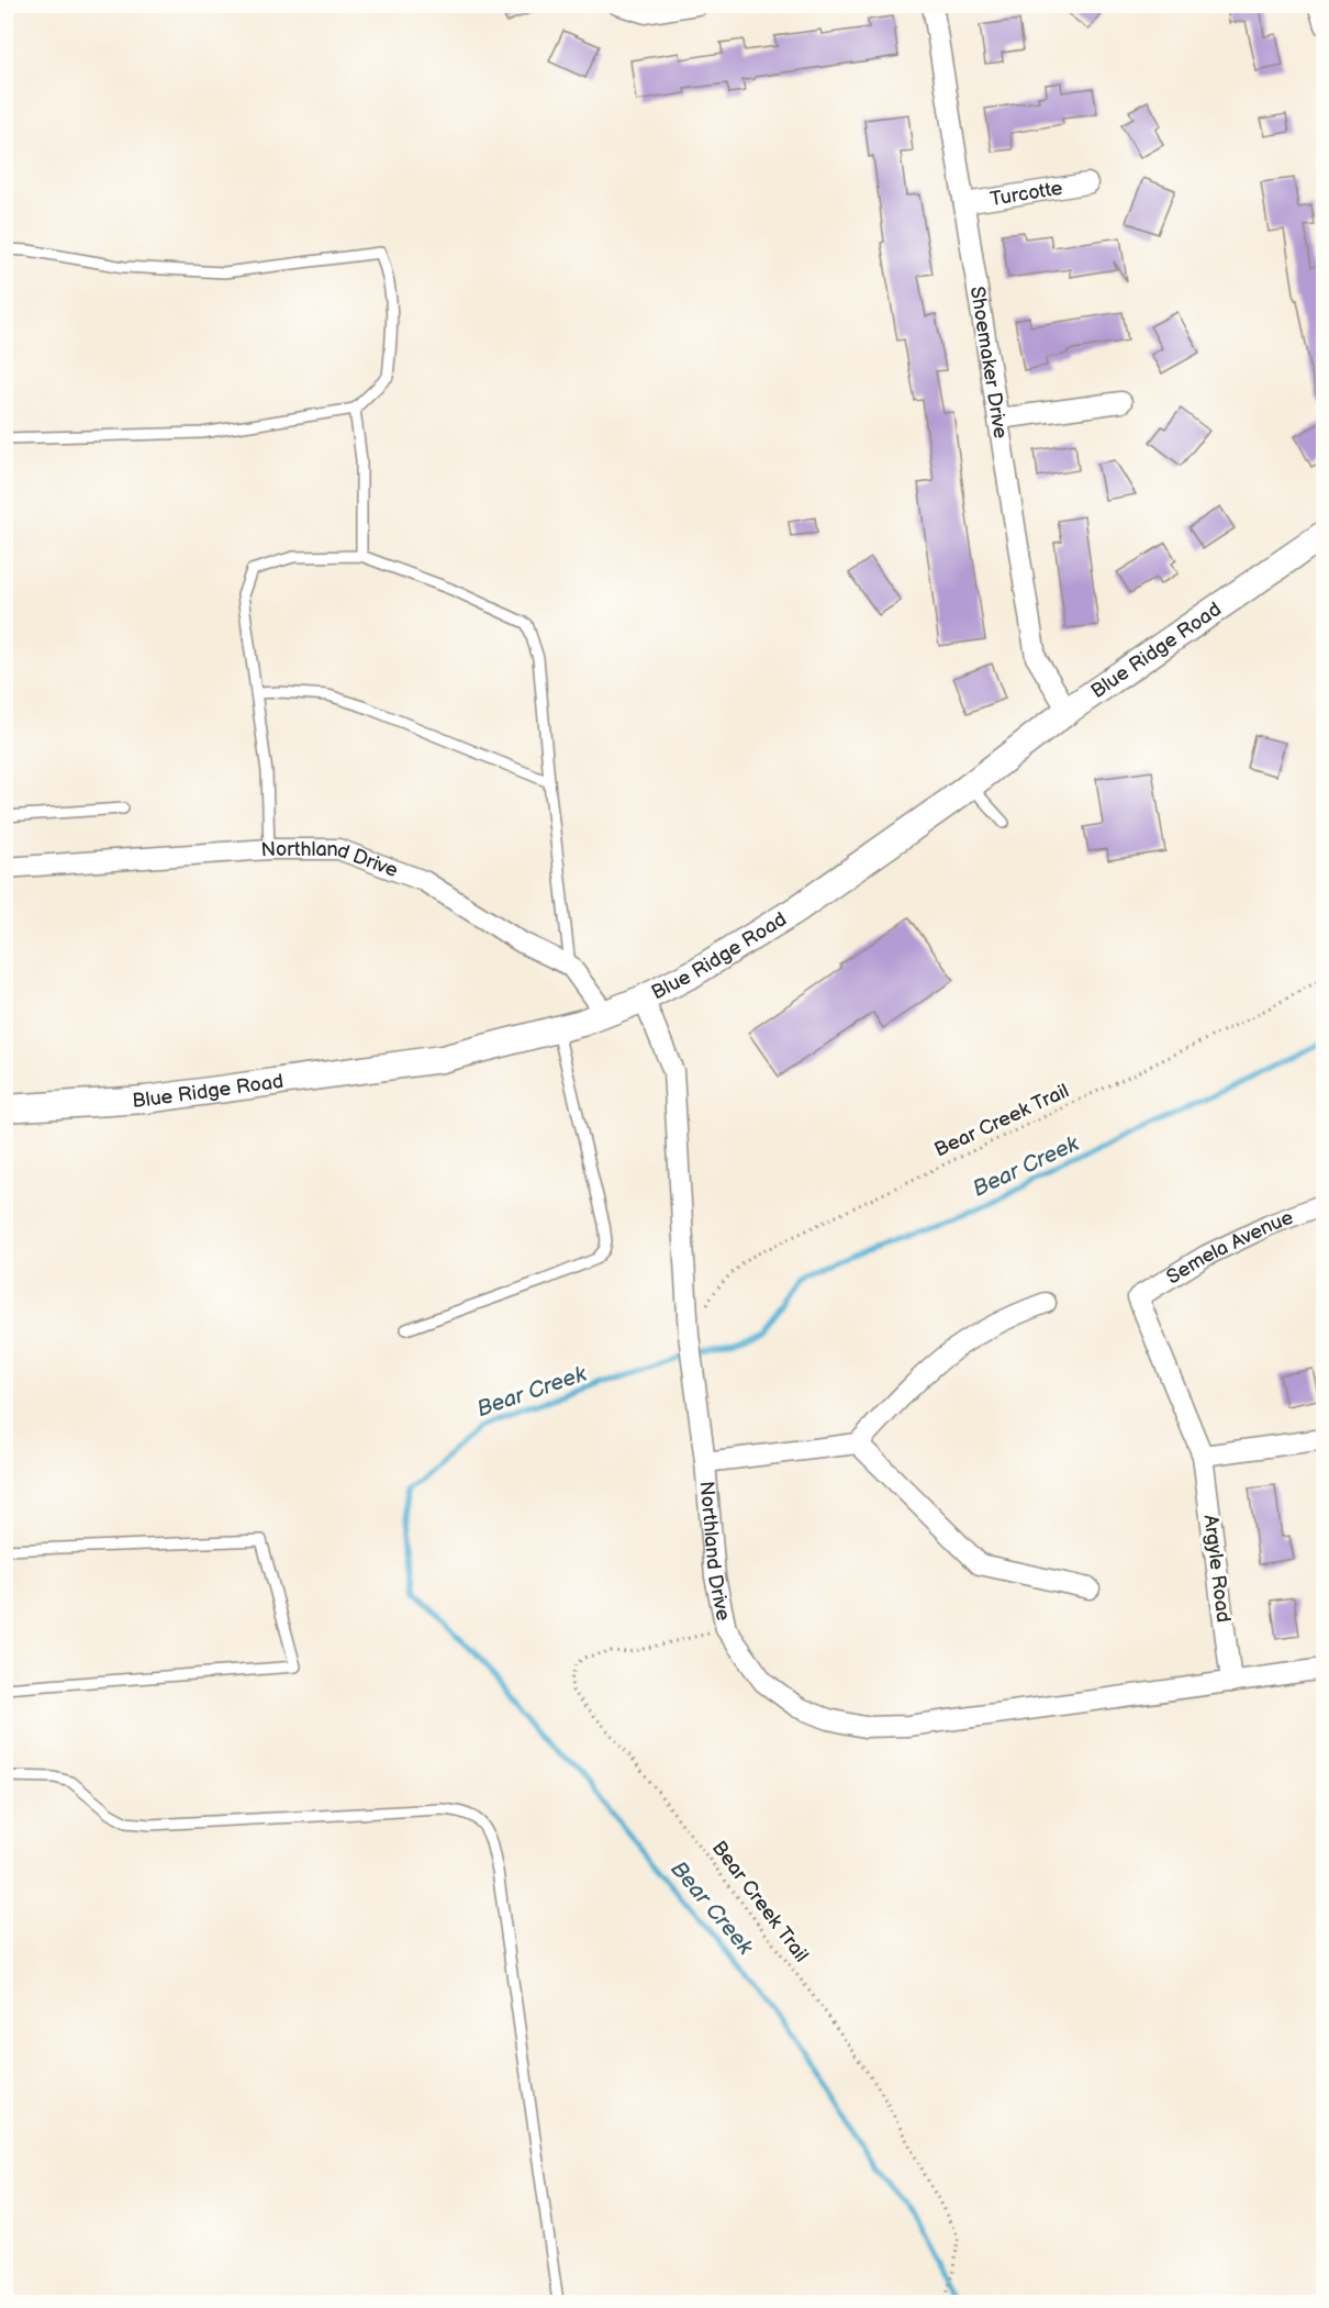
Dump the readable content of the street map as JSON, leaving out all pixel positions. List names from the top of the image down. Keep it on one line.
{"streets":{"street":["Turcotte","Shoemaker Drive","Blue Ridge Road","Northland Drive","Semela Avenue","Argyle Road"],"path":["Bear Creek Trail"]},"crossings":[["Turcotte","Shoemaker Drive"],["Shoemaker Drive","Blue Ridge Road"],["Blue Ridge Road","Northland Drive"],["Northland Drive","Argyle Road"],["Semela Avenue","Argyle Road"]],"water":["Bear Creek"]}
